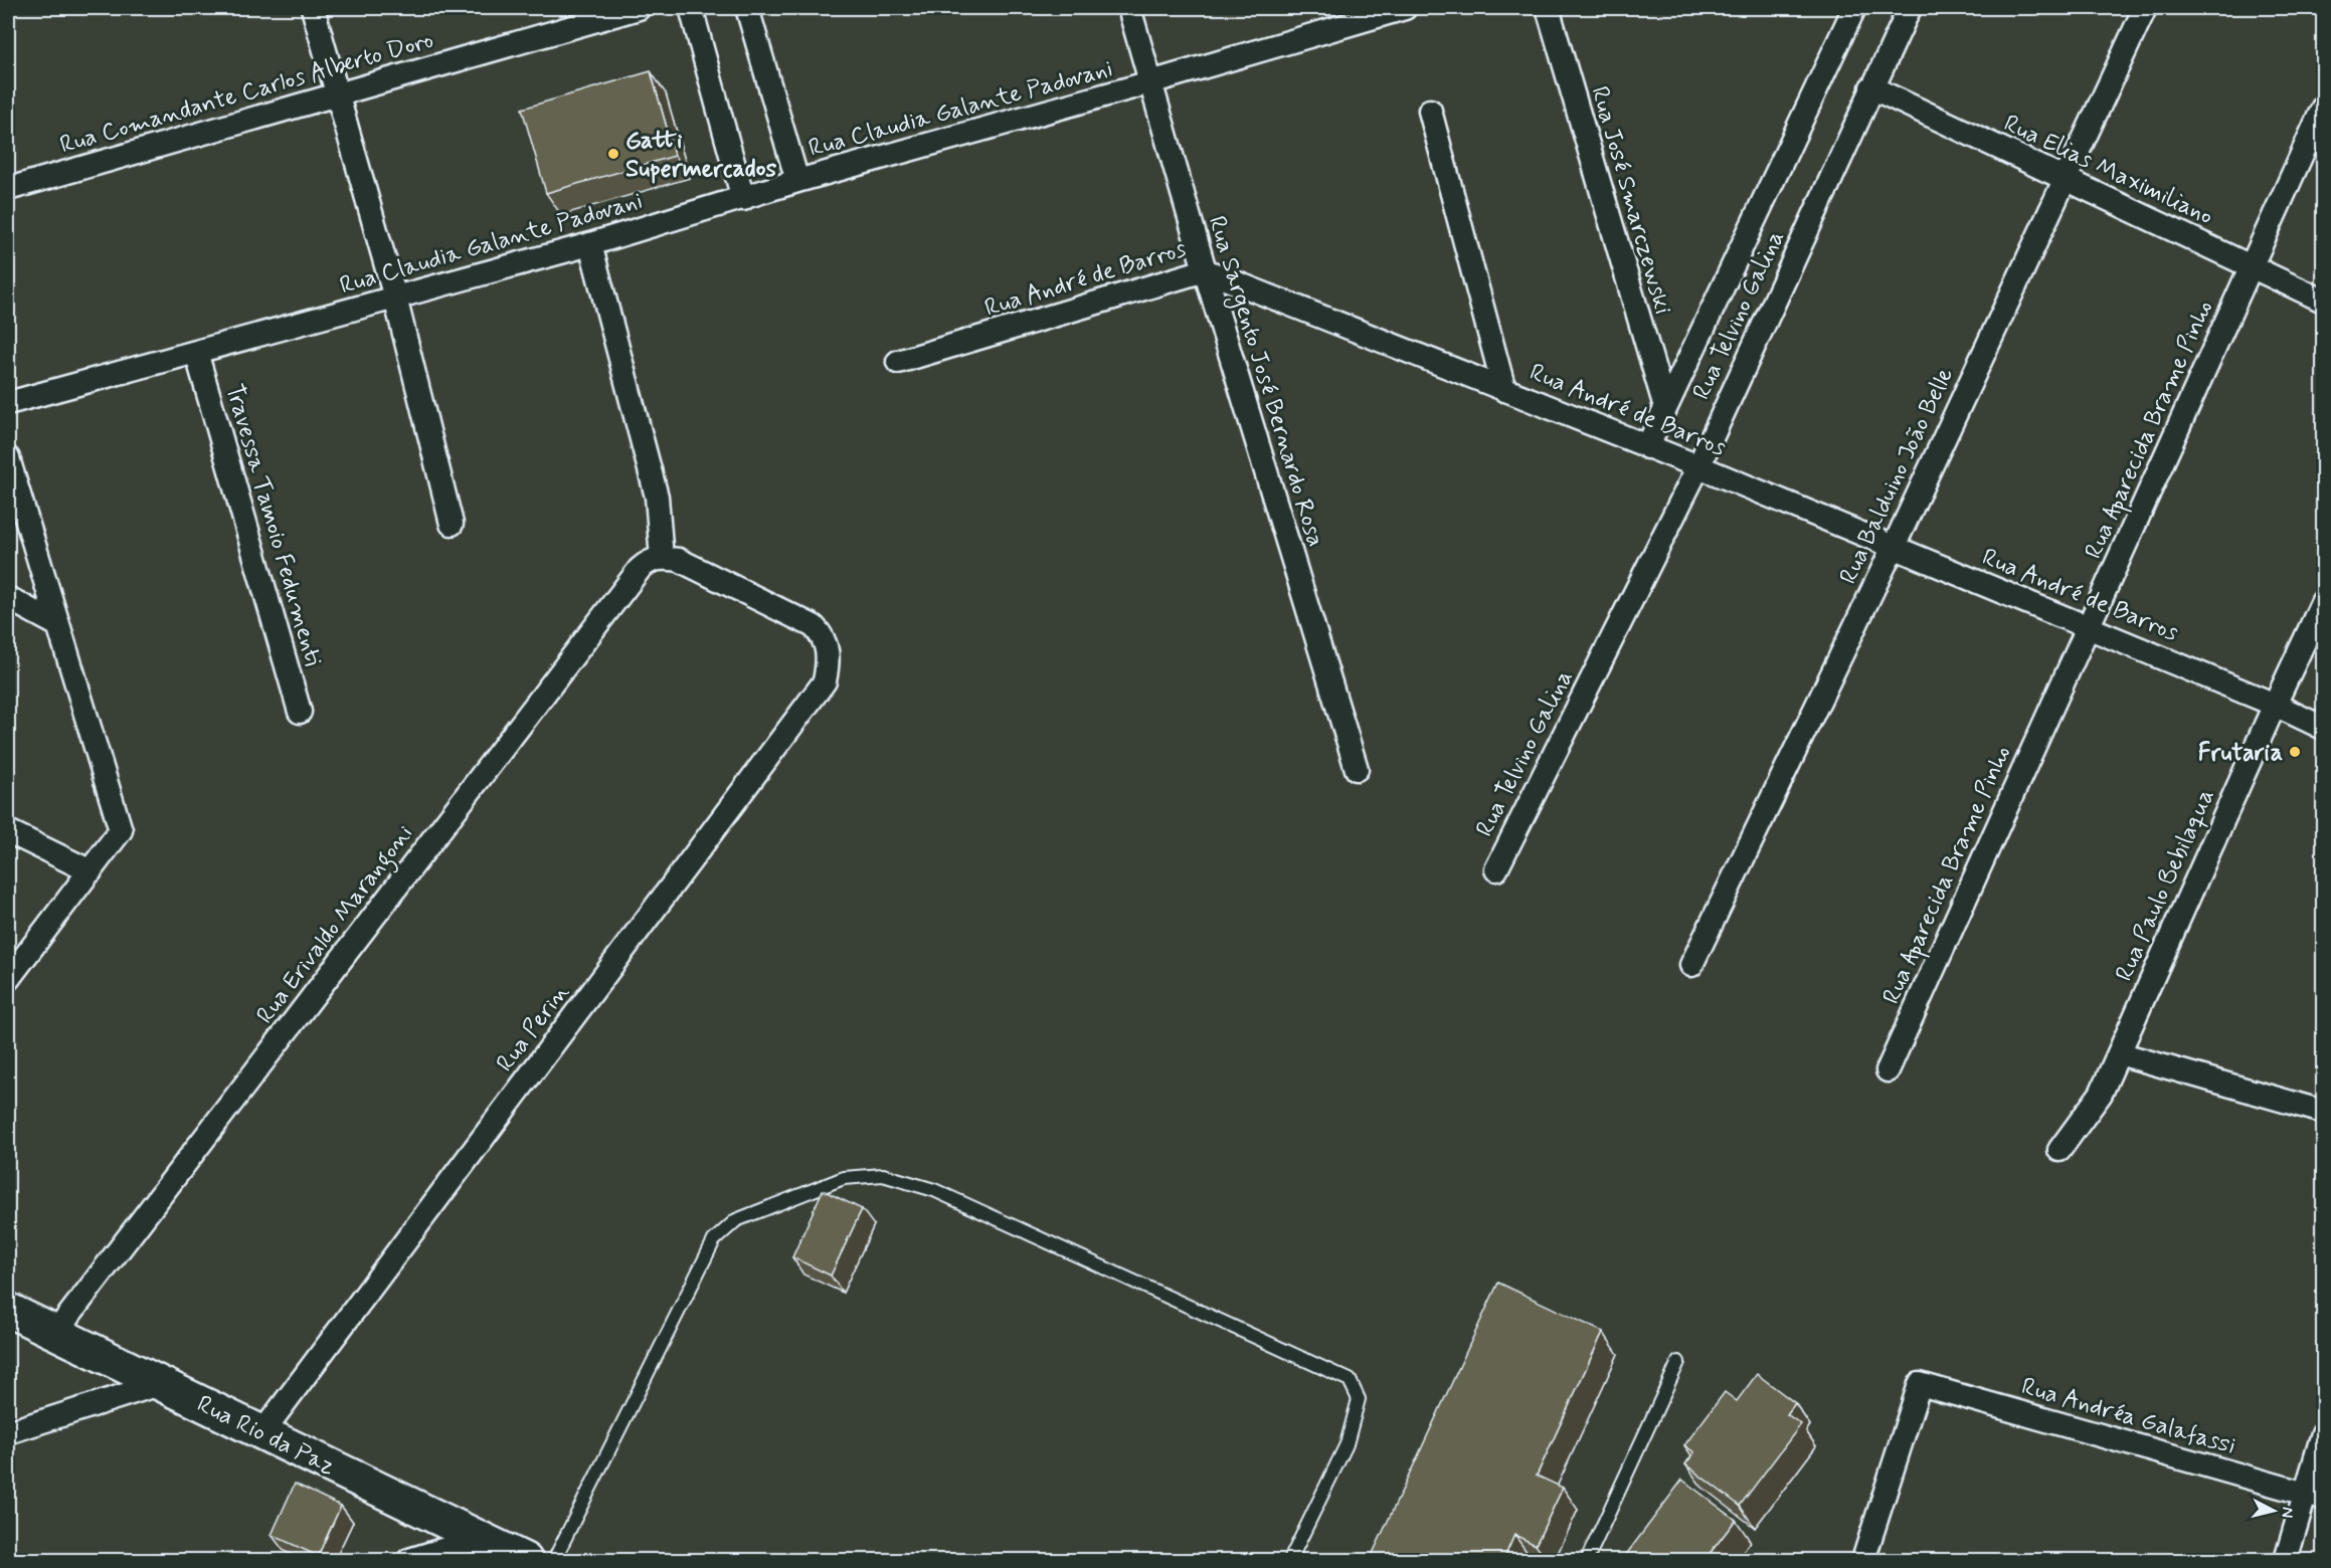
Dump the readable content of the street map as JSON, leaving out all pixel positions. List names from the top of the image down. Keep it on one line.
{"streets":{"main road":["Rua Rio da Paz"],"street":["Rua Comandante Carlos Alberto Doro","Rua Claudia Galante Padovani","Rua Elias Maximiliano","Rua José Smarczewski","Rua André de Barros","Rua Telvino Galina","Rua Sargento José Bernardo Rosa","Rua Aparecida Brame Pinho","Rua Balduino João Belle","Travessa Tamoio Fedumenti","Rua Paulo Bebilaqua","Rua Erivaldo Marangoni","Rua Perin","Rua Andréa Galafassi"]},"crossings":[["Rua Claudia Galante Padovani","Rua Sargento José Bernardo Rosa"],["Rua Claudia Galante Padovani","Travessa Tamoio Fedumenti"],["Rua Elias Maximiliano","Rua Telvino Galina"],["Rua Elias Maximiliano","Rua Aparecida Brame Pinho"],["Rua Elias Maximiliano","Rua Balduino João Belle"],["Rua José Smarczewski","Rua Telvino Galina"],["Rua André de Barros","Rua Telvino Galina"],["Rua André de Barros","Rua Sargento José Bernardo Rosa"],["Rua André de Barros","Rua Aparecida Brame Pinho"],["Rua André de Barros","Rua Balduino João Belle"],["Rua André de Barros","Rua Paulo Bebilaqua"],["Rua Erivaldo Marangoni","Rua Perin"],["Rua Erivaldo Marangoni","Rua Rio da Paz"],["Rua Perin","Rua Rio da Paz"]],"places":["Gatti Supermercados","Frutaria"],"north":"right"}
